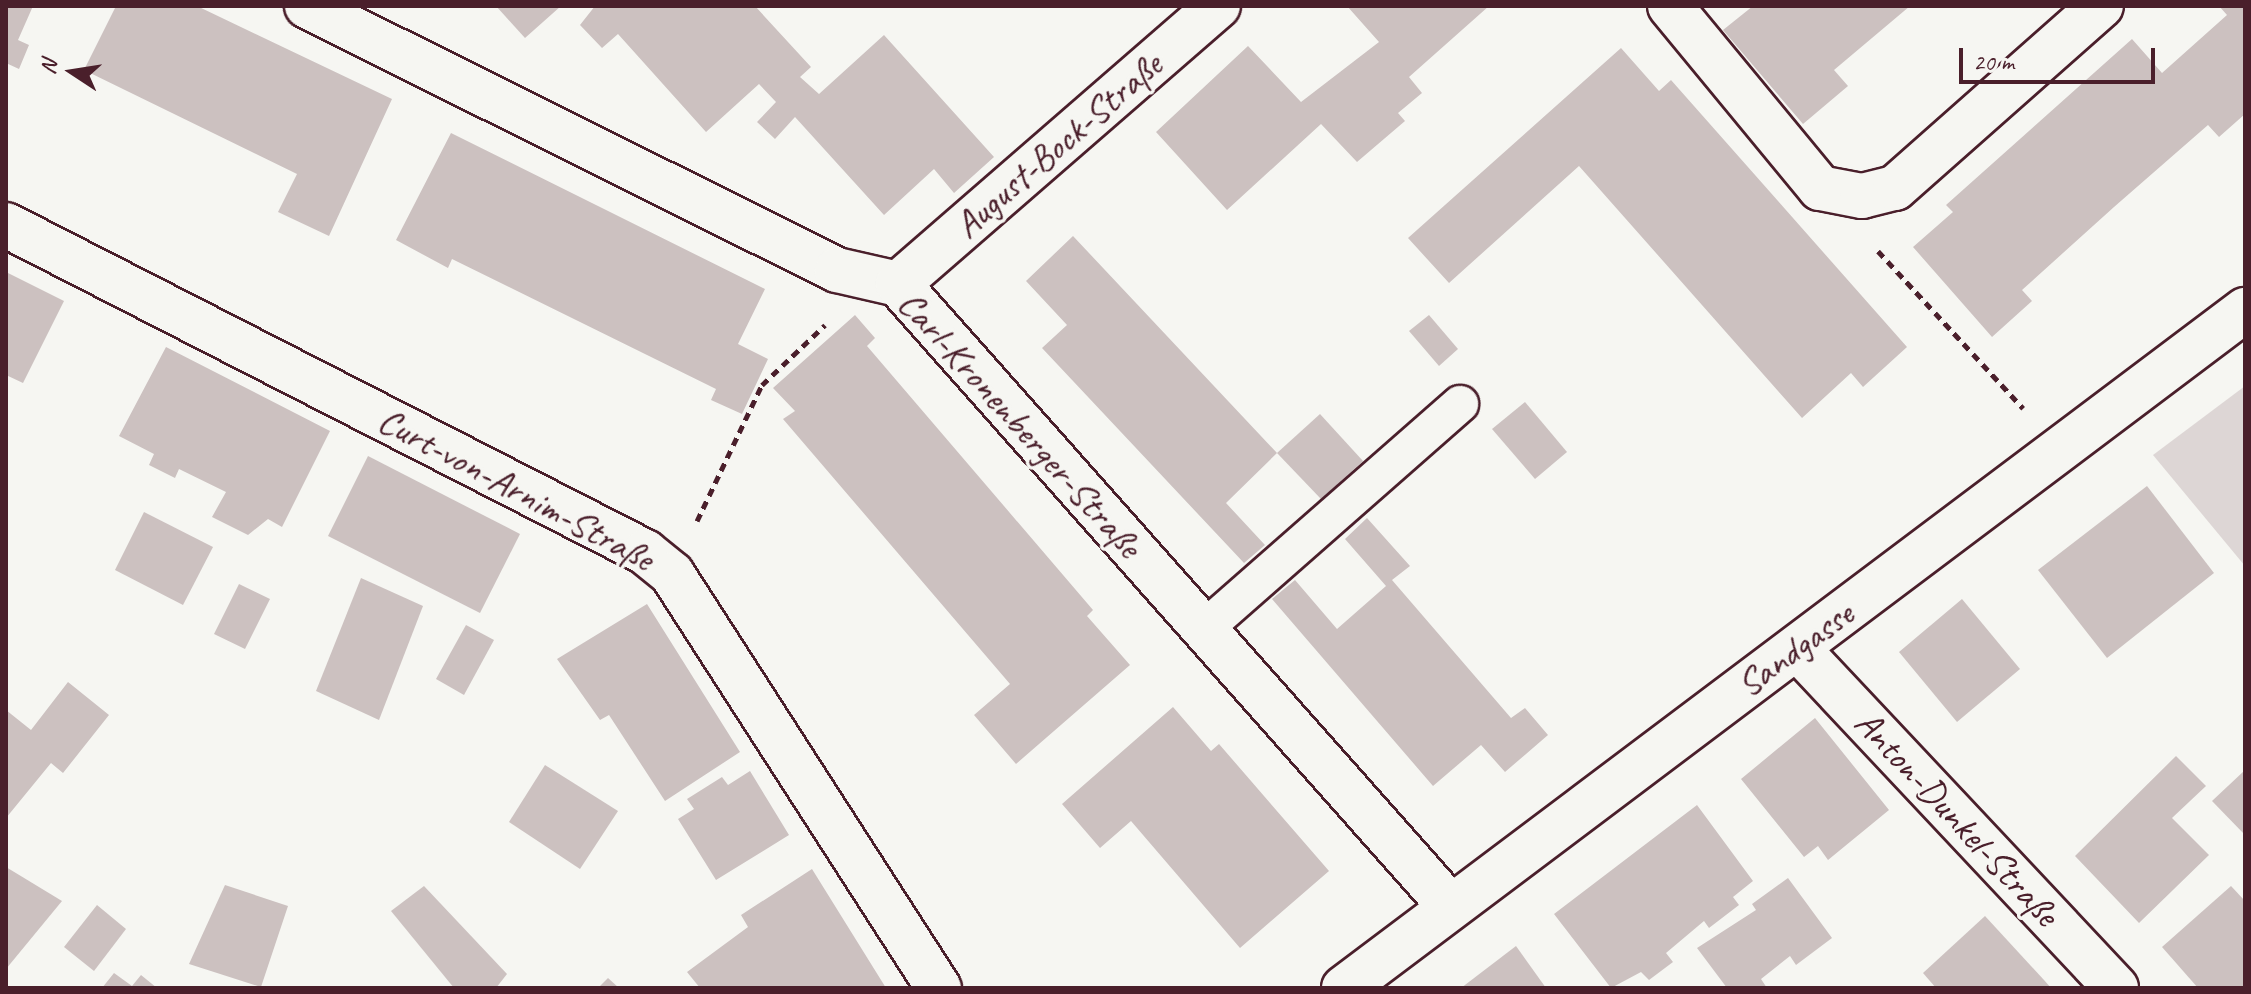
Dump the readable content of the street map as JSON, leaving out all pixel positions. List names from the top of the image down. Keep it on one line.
{"streets":{"street":["August-Bock-Straße","Carl-Kronenberger-Straße","Curt-von-Arnim-Straße","Sandgasse","Anton-Dunkel-Straße"]},"crossings":[["August-Bock-Straße","Carl-Kronenberger-Straße"],["Carl-Kronenberger-Straße","Sandgasse"],["Sandgasse","Anton-Dunkel-Straße"]],"scale_bar":"20 m","north":"left"}
